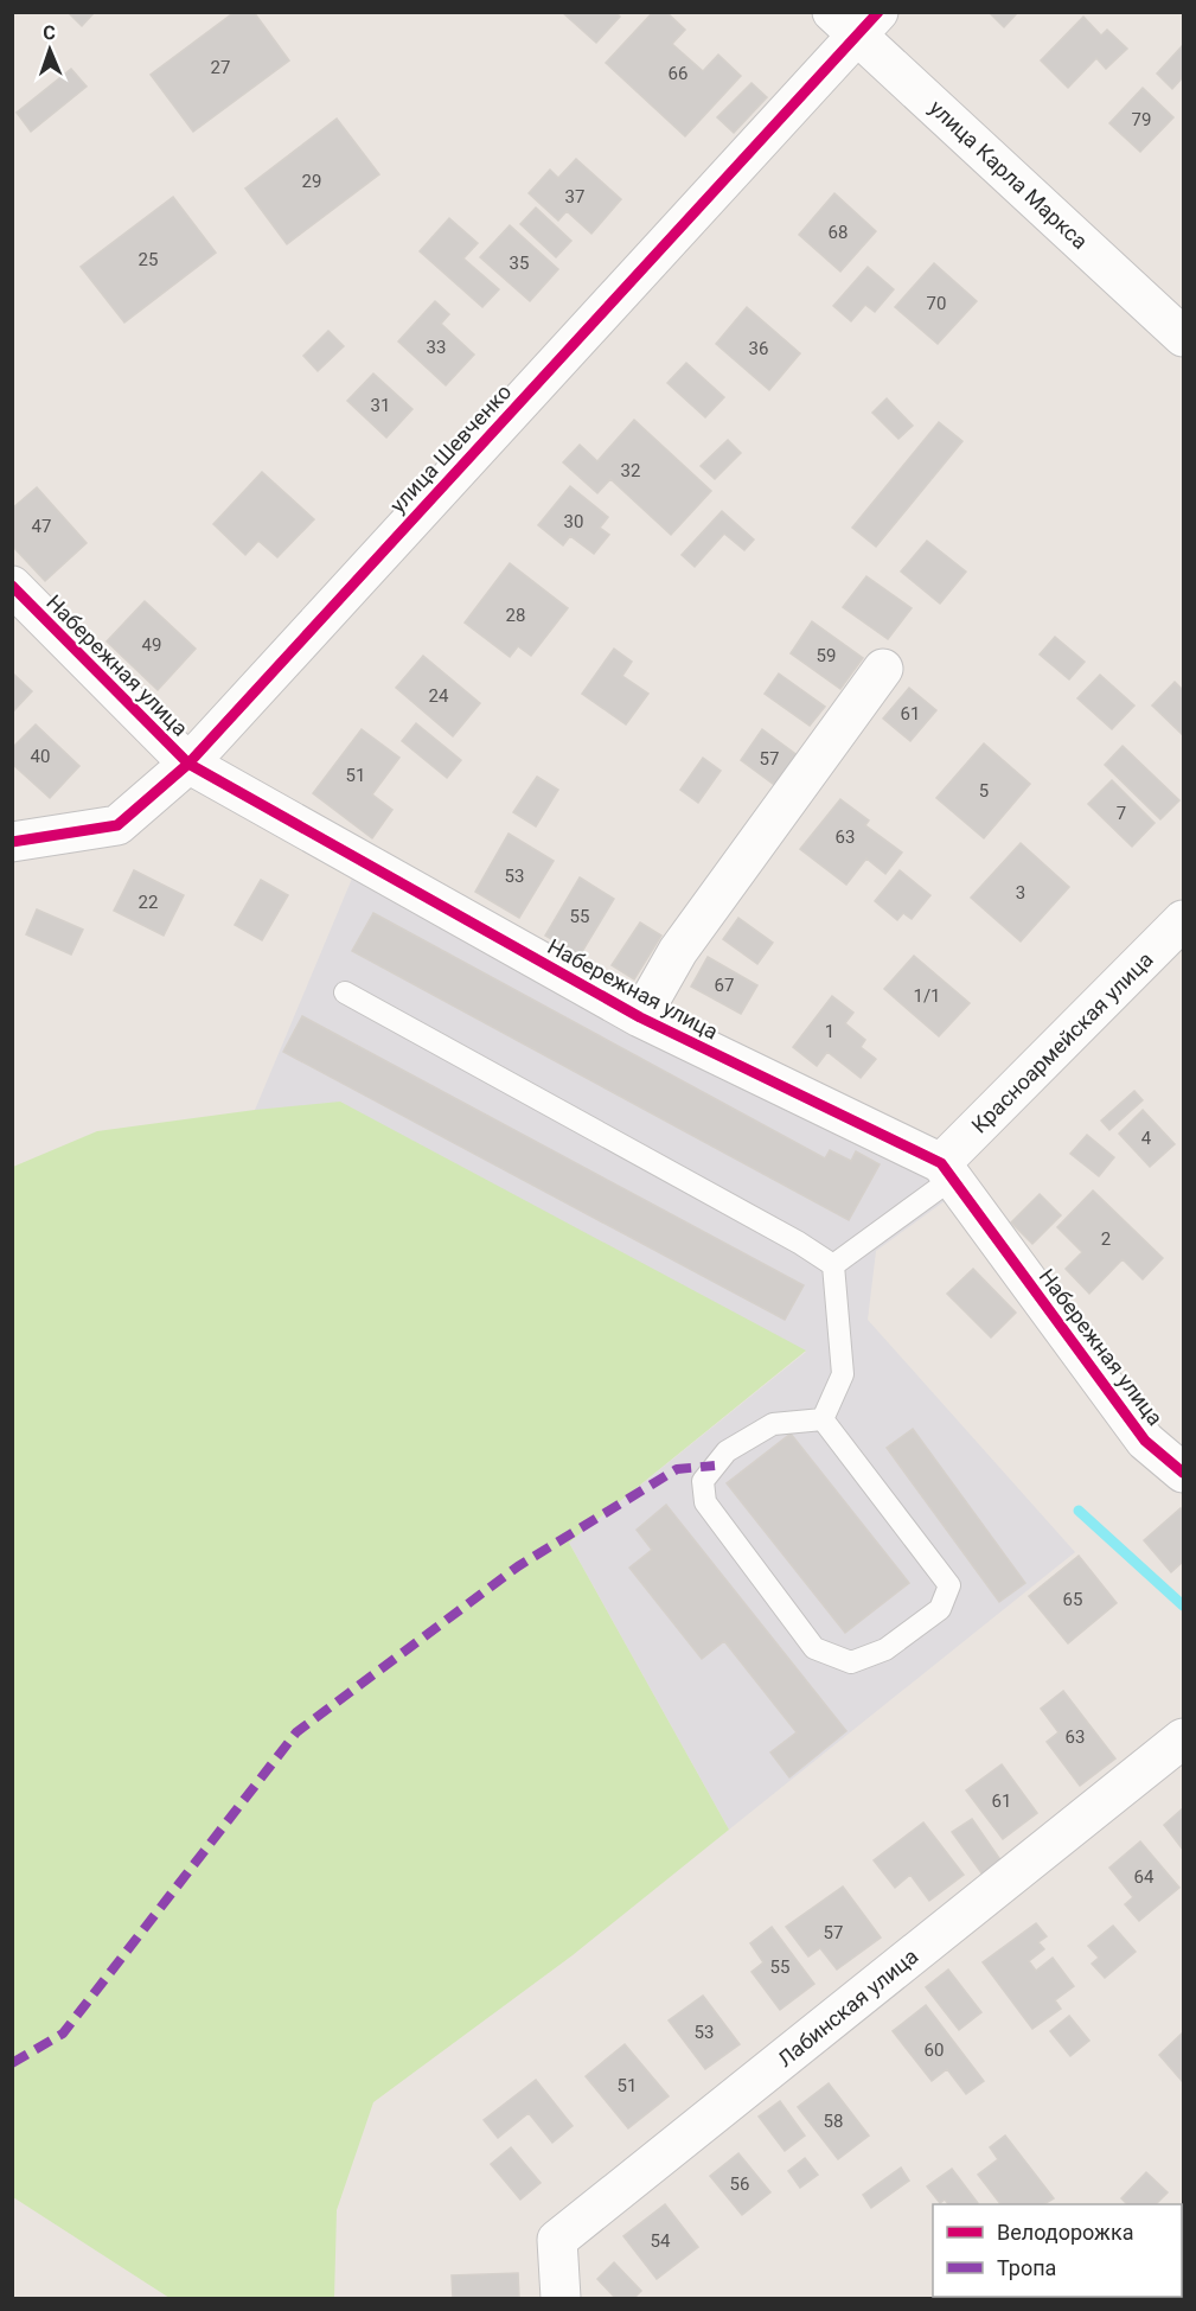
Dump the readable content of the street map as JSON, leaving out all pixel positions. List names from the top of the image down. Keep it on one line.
{"streets":{"street":["улица Карла Маркса","улица Шевченко","Набережная улица","Красноармейская улица","Лабинская улица"]},"crossings":[["улица Карла Маркса","улица Шевченко"],["улица Шевченко","Набережная улица"],["Набережная улица","Красноармейская улица"]],"house_numbers":["27","66","79","29","37","68","25","35","70","33","36","31","32","30","47","28","49","59","24","61","40","57","51","5","7","63","53","3","22","55","67","1/1","1","4","2","65","63","61","64","57","55","53","60","51","58","56","54"],"legend":["Велодорожка","Тропа"],"north":"top"}
